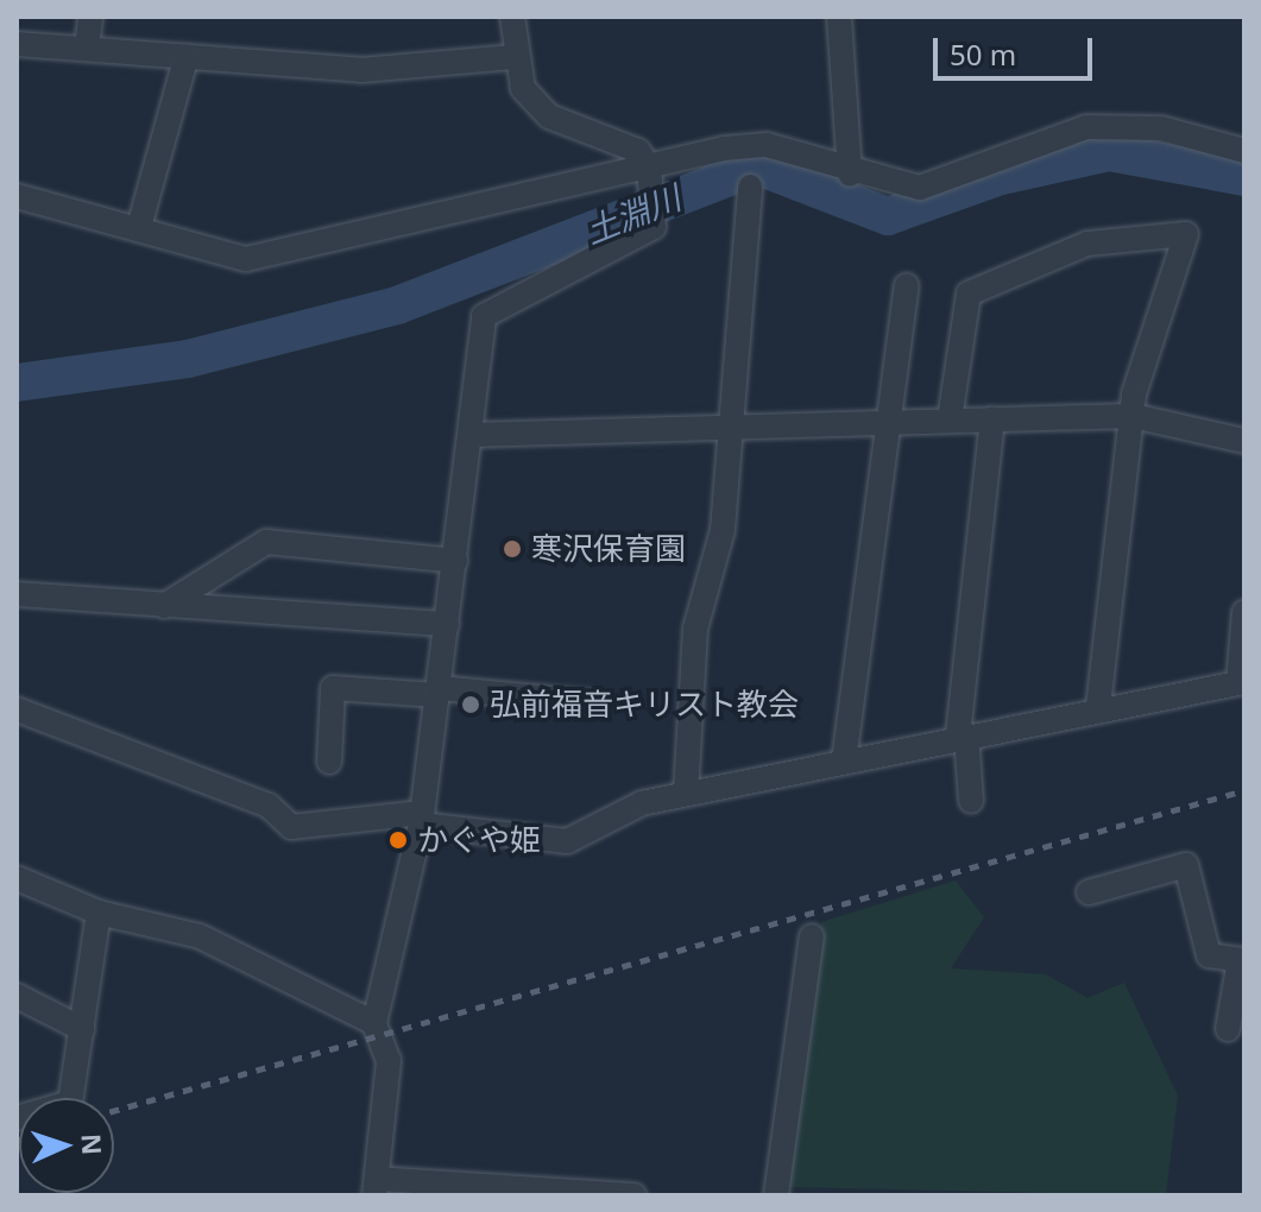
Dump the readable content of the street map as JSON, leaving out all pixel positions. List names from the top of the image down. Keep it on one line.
{"water":["土淵川"],"places":["寒沢保育園","弘前福音キリスト教会","かぐや姫"],"scale_bar":"50 m","north":"right"}
